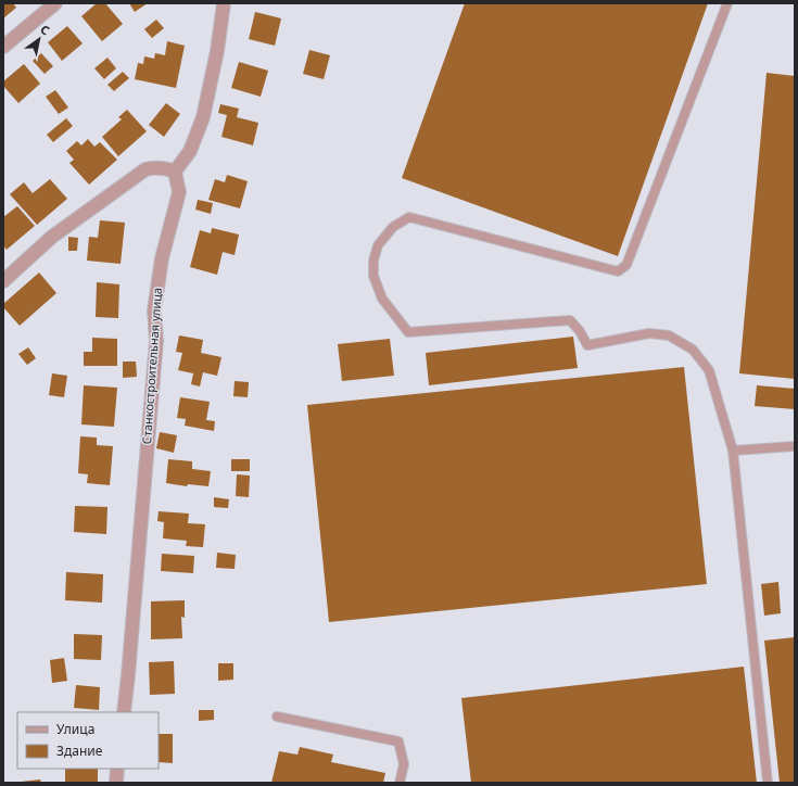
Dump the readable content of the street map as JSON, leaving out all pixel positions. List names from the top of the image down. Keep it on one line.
{"streets":{"street":["Станкостроительная улица"]},"legend":["Улица","Здание"],"north":"top right"}
